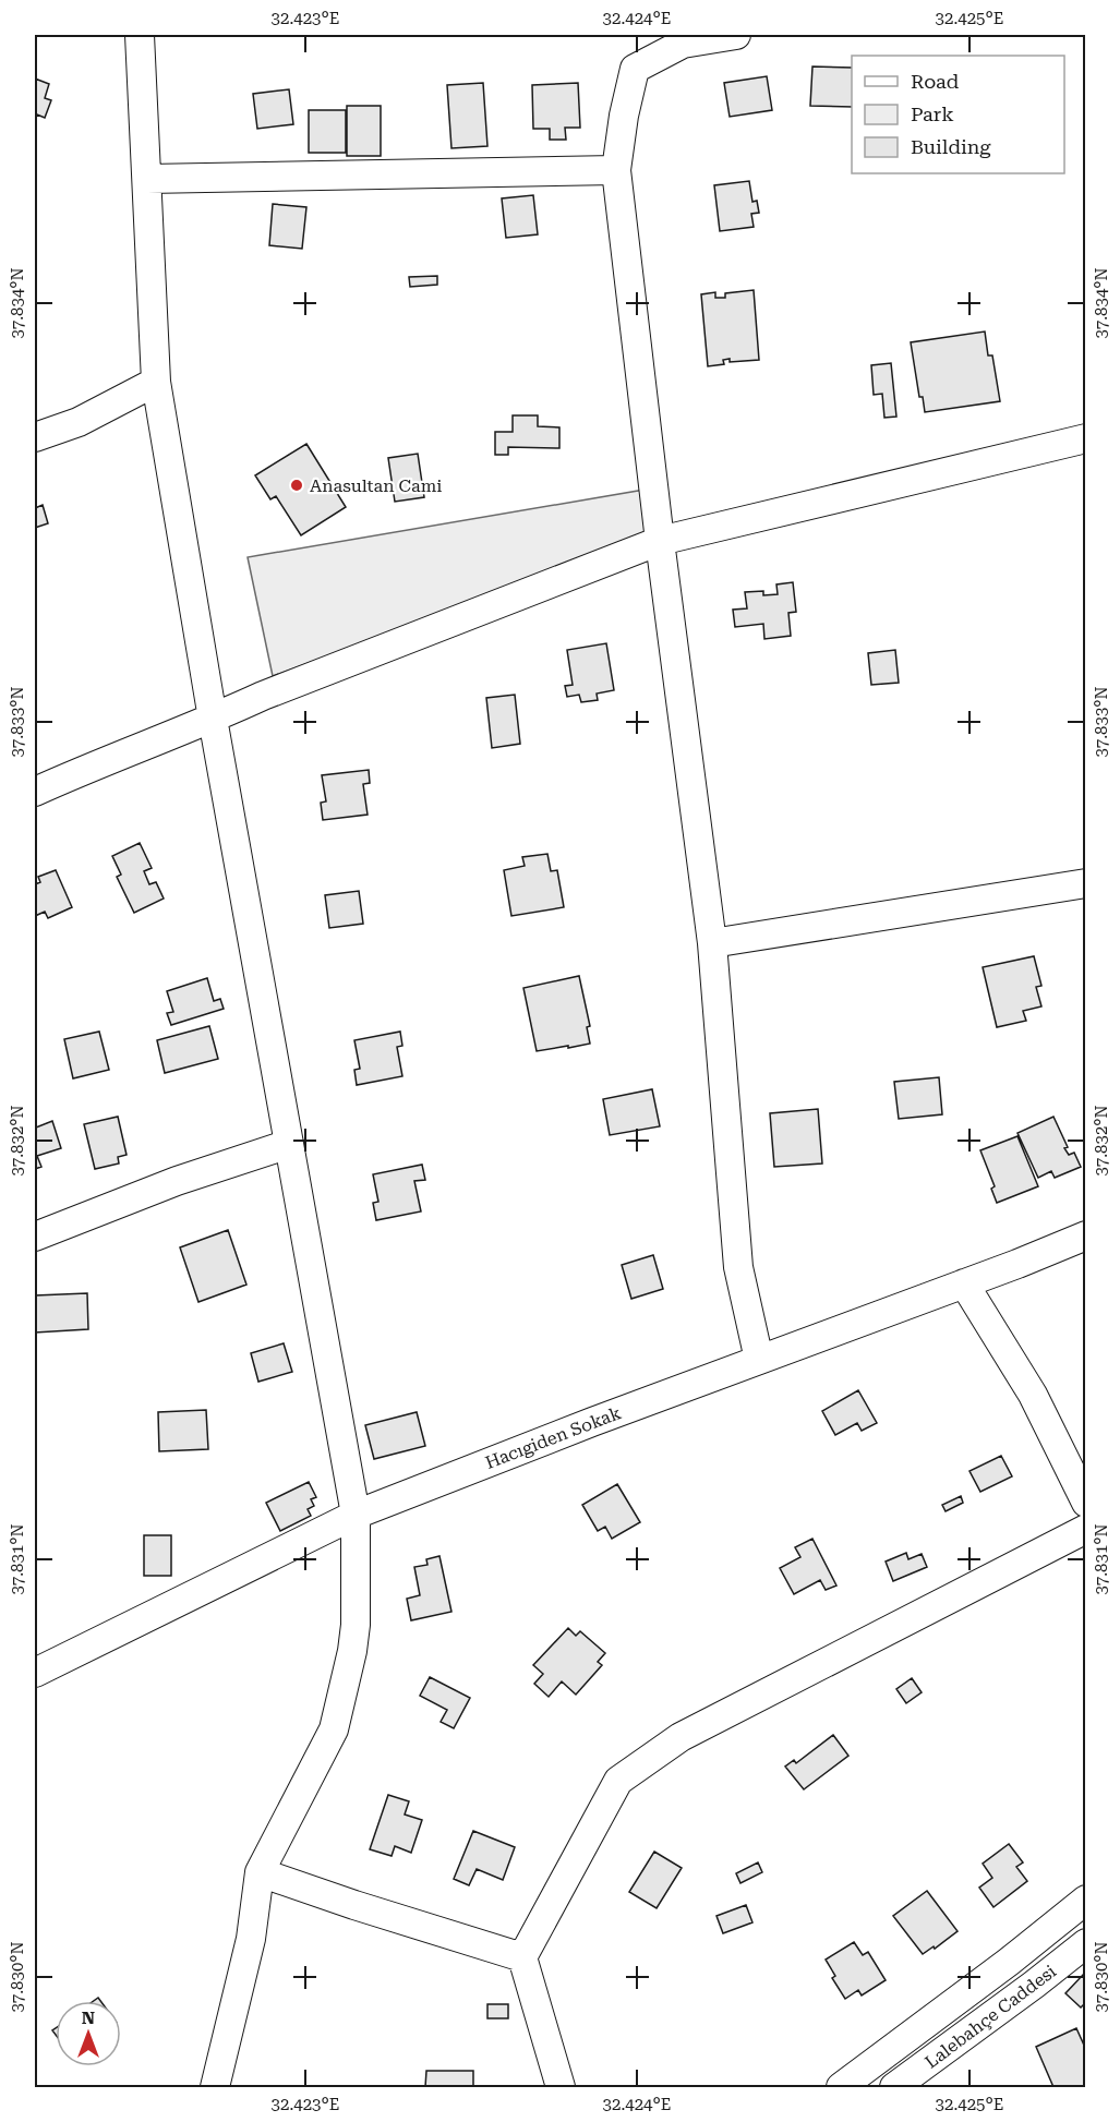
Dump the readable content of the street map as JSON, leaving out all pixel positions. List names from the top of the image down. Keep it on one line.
{"streets":{"street":["Hacıgiden Sokak","Lalebahçe Caddesi"]},"places":["Anasultan Cami"],"legend":["Road","Park","Building"],"north":"top","coordinates":["32.423°E","32.424°E","32.425°E","37.834°N","37.833°N","37.832°N","37.831°N","37.830°N"]}
